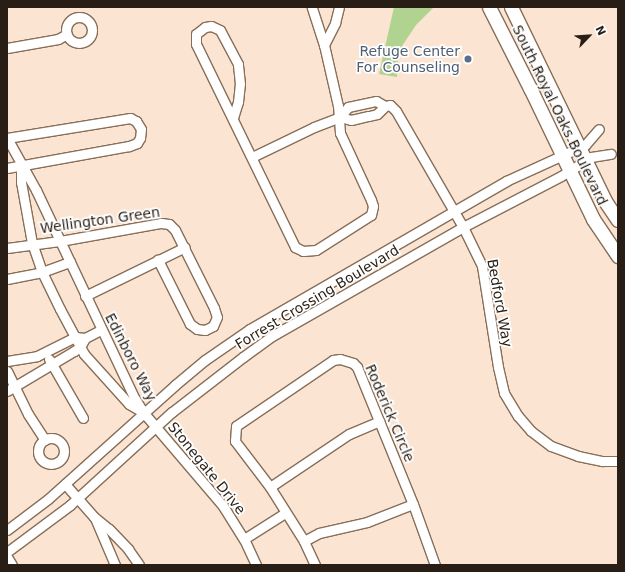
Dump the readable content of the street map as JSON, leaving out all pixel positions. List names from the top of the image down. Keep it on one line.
{"streets":{"main road":["South Royal Oaks Boulevard"],"street":["Wellington Green","Forrest Crossing Boulevard","Bedford Way","Edinboro Way","Roderick Circle","Stonegate Drive"]},"crossings":[["South Royal Oaks Boulevard","Forrest Crossing Boulevard"],["Wellington Green","Edinboro Way"],["Forrest Crossing Boulevard","Bedford Way"],["Forrest Crossing Boulevard","Edinboro Way"],["Forrest Crossing Boulevard","Stonegate Drive"],["Edinboro Way","Stonegate Drive"]],"places":["Refuge Center For Counseling"],"north":"top right"}
